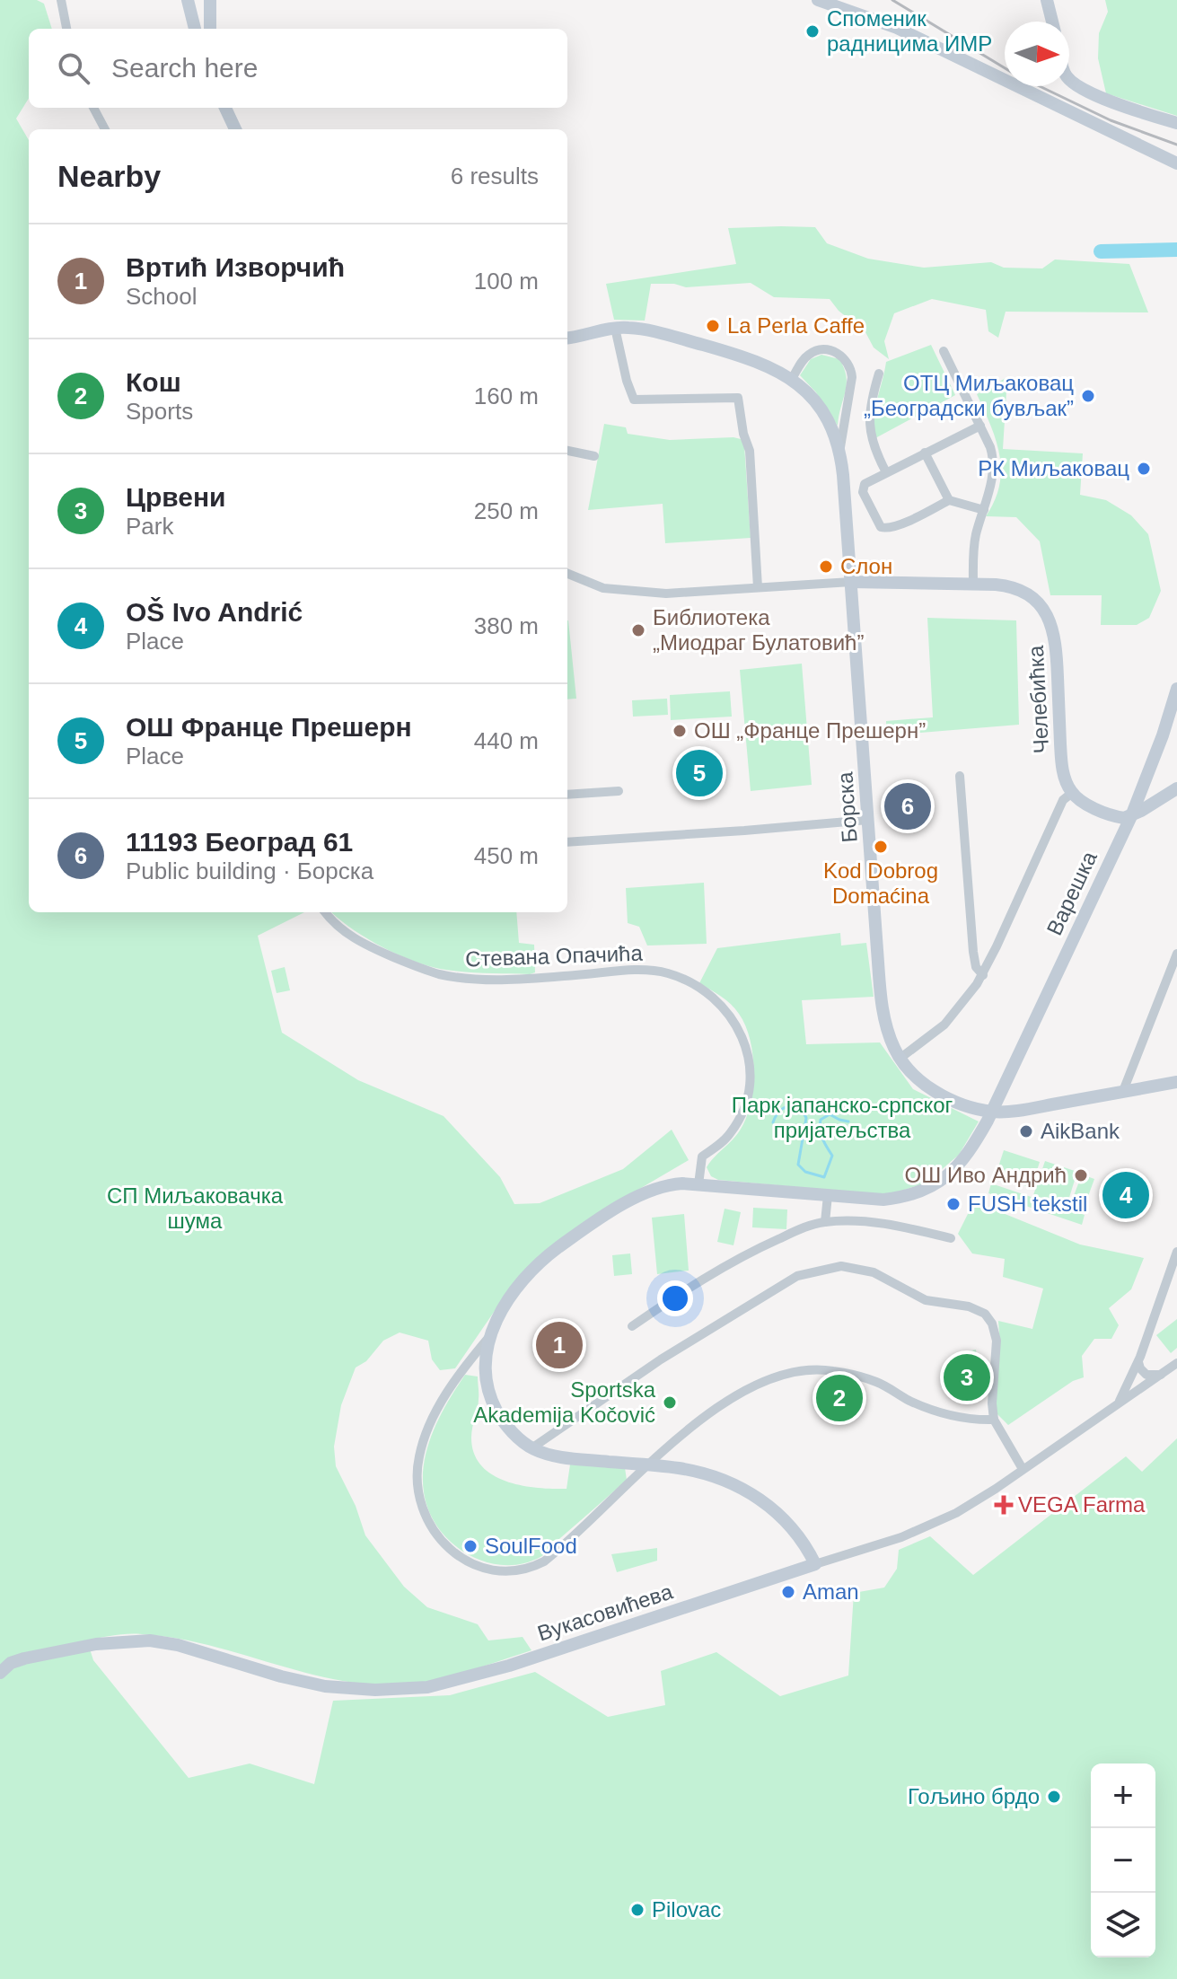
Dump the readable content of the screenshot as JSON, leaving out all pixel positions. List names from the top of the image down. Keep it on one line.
{"streets":{"street":["Челебићка","Борска","Варешка","Стевана Опачића","Вукасовићева"]},"crossings":[["Челебићка","Борска"],["Борска","Варешка"],["Варешка","Стевана Опачића"]],"parks":["Парк јапанско-српског пријатељства","СП Миљаковачка шума"],"places":{"other":["Споменик радницима ИМР","La Perla Caffe","ОТЦ Миљаковац „Београдски бувљак”","РК Миљаковац","Слон","Библиотека „Миодраг Булатовић”","ОШ „Франце Прешерн”","Kod Dobrog Domaćina","AikBank","ОШ Иво Андрић","FUSH tekstil","Sportska Akademija Kočović","SoulFood","Aman","Гољино брдо","Pilovac"],"health":["VEGA Farma"]},"north":"right","page":{"search":"Search here","heading":["Nearby","6 results"],"list":[{"mark":"1","name":"Вртић Изворчић","note":"School","value":"100 m"},{"mark":"2","name":"Кош","note":"Sports","value":"160 m"},{"mark":"3","name":"Црвени","note":"Park","value":"250 m"},{"mark":"4","name":"OŠ Ivo Andrić","note":"Place","value":"380 m"},{"mark":"5","name":"ОШ Франце Прешерн","note":"Place","value":"440 m"},{"mark":"6","name":"11193 Београд 61","note":"Public building · Борска","value":"450 m"}],"pins":["5","6","4","1","3","2"],"map_buttons":["+","−"]}}
